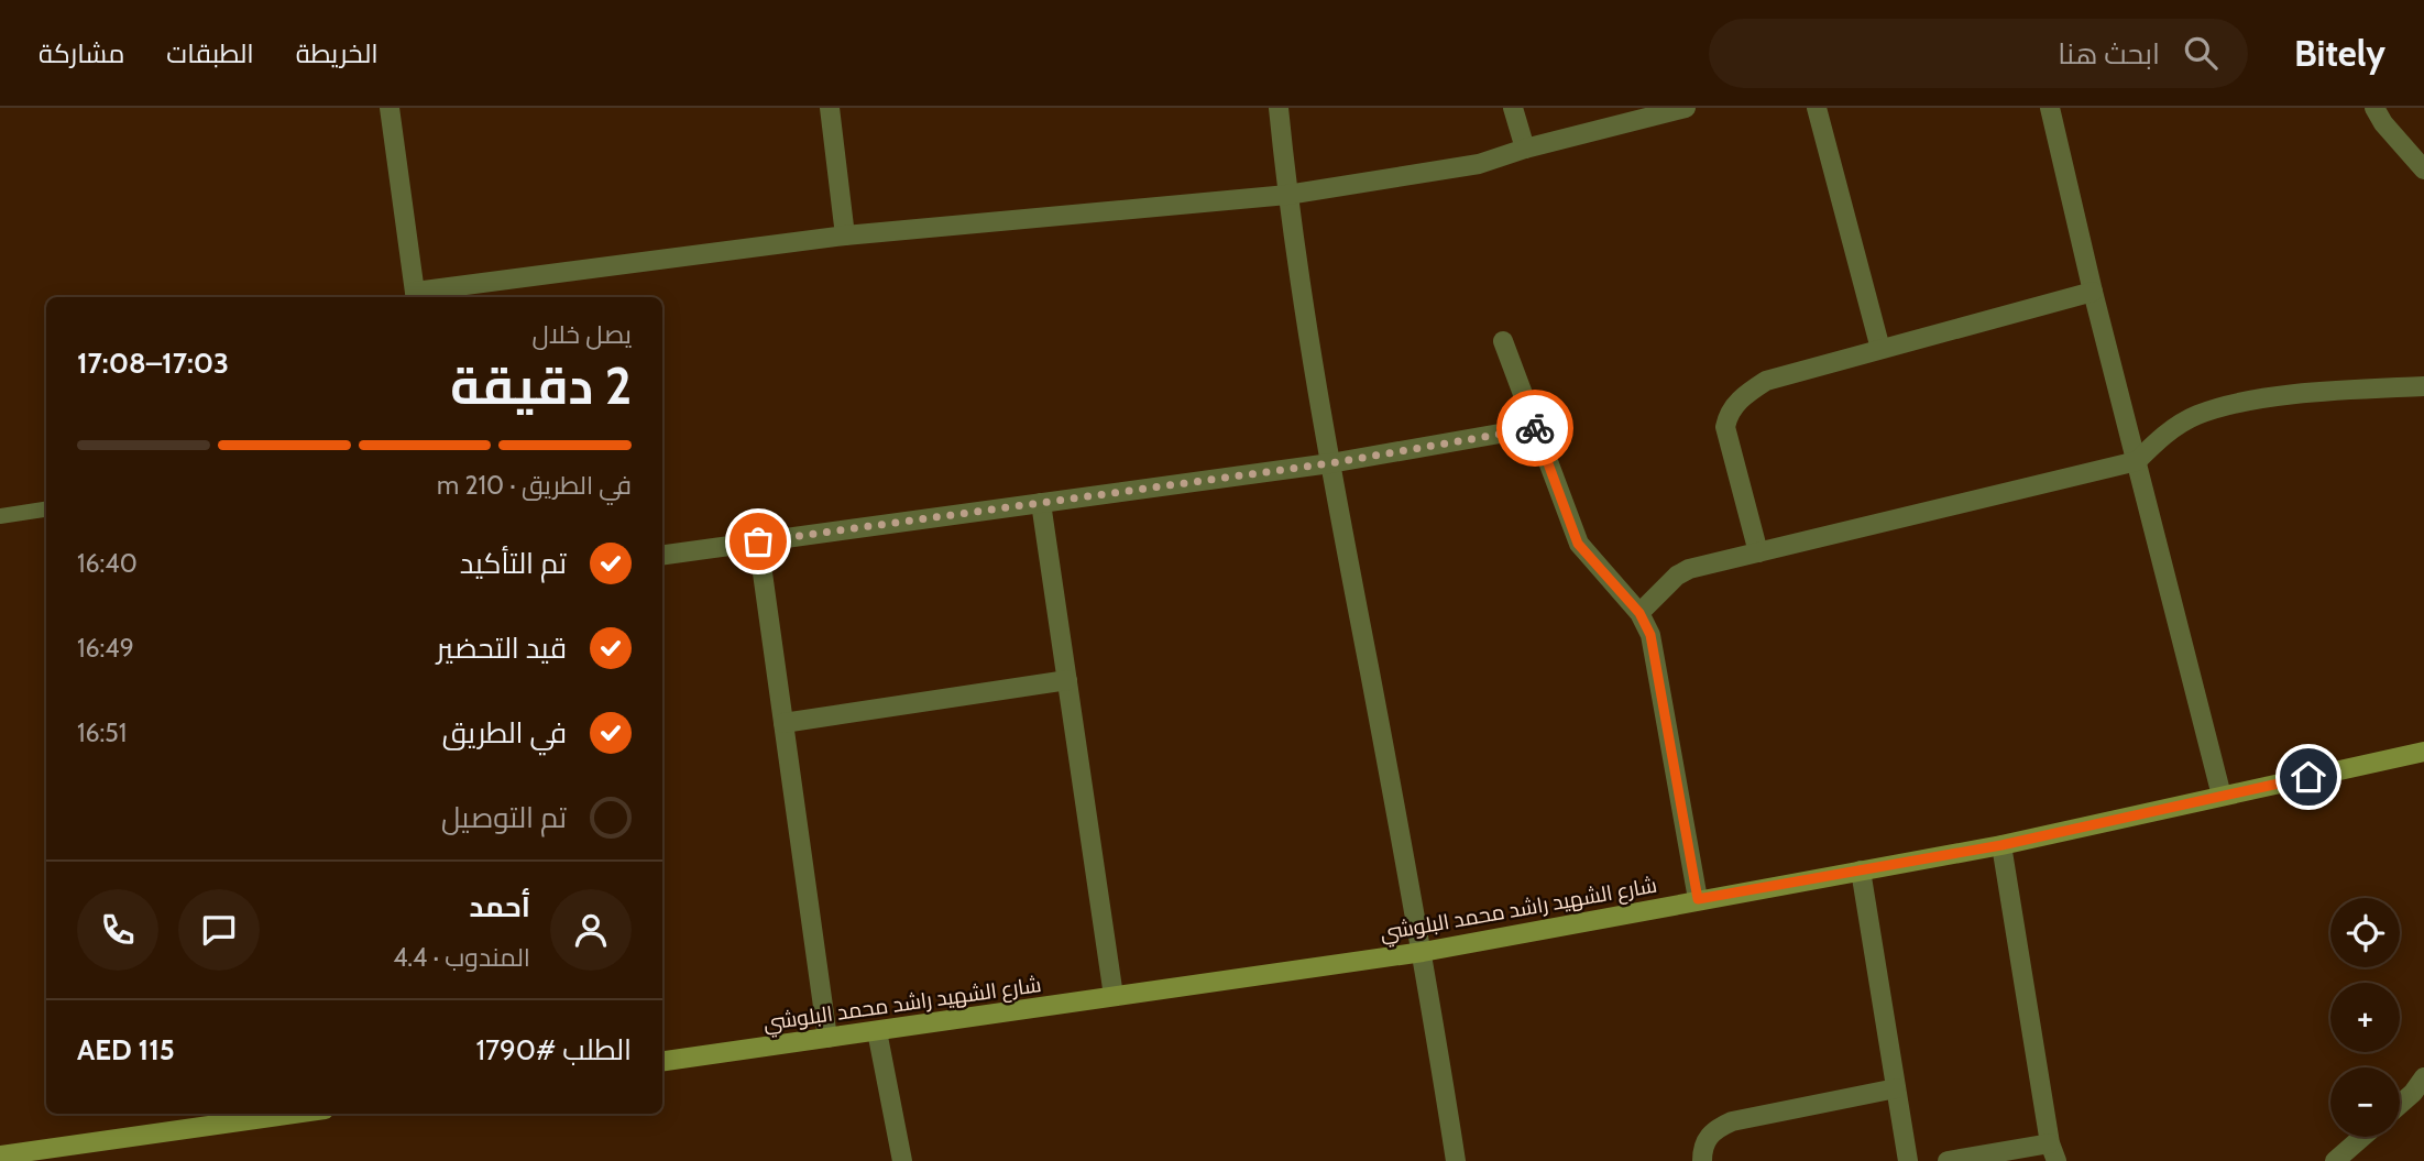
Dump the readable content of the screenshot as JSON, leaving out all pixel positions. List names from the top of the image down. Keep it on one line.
{"streets":{"street":["شارع الشهيد راشد محمد البلوشي"]},"page":{"header":"Bitely","search":"ابحث هنا","nav":["الخريطة","الطبقات","مشاركة"],"heading":["2 دقيقة","يصل خلال","17:03–17:08"],"panel":["أحمد","المندوب · 4.4","الطلب #1790","AED 115"],"bar":"في الطريق · 210 m","list":[["تم التأكيد","16:40"],["قيد التحضير","16:49"],["في الطريق","16:51"],"تم التوصيل"],"map_buttons":["+","−"]}}
